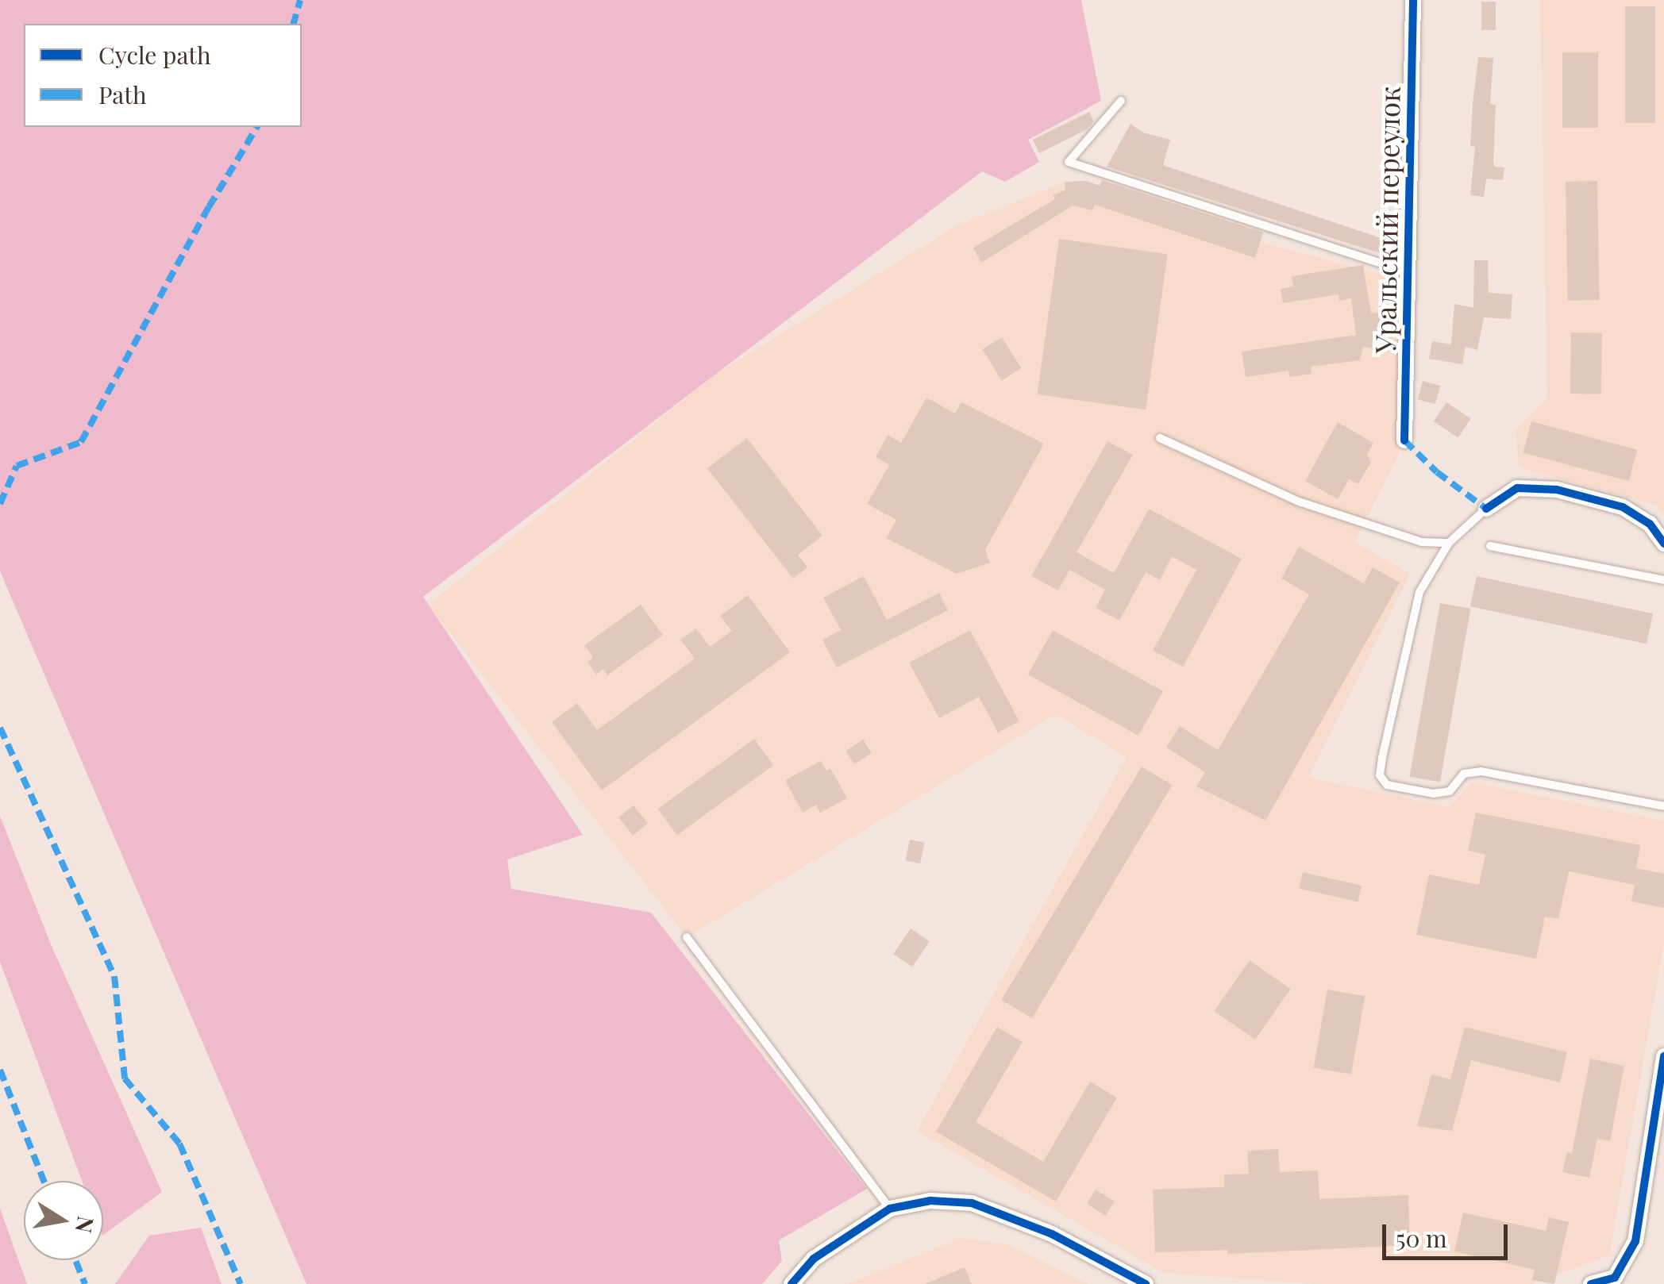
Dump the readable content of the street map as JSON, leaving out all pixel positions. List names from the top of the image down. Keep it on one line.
{"streets":{"street":["Уральский переулок"]},"legend":["Cycle path","Path"],"scale_bar":"50 m","north":"right"}
